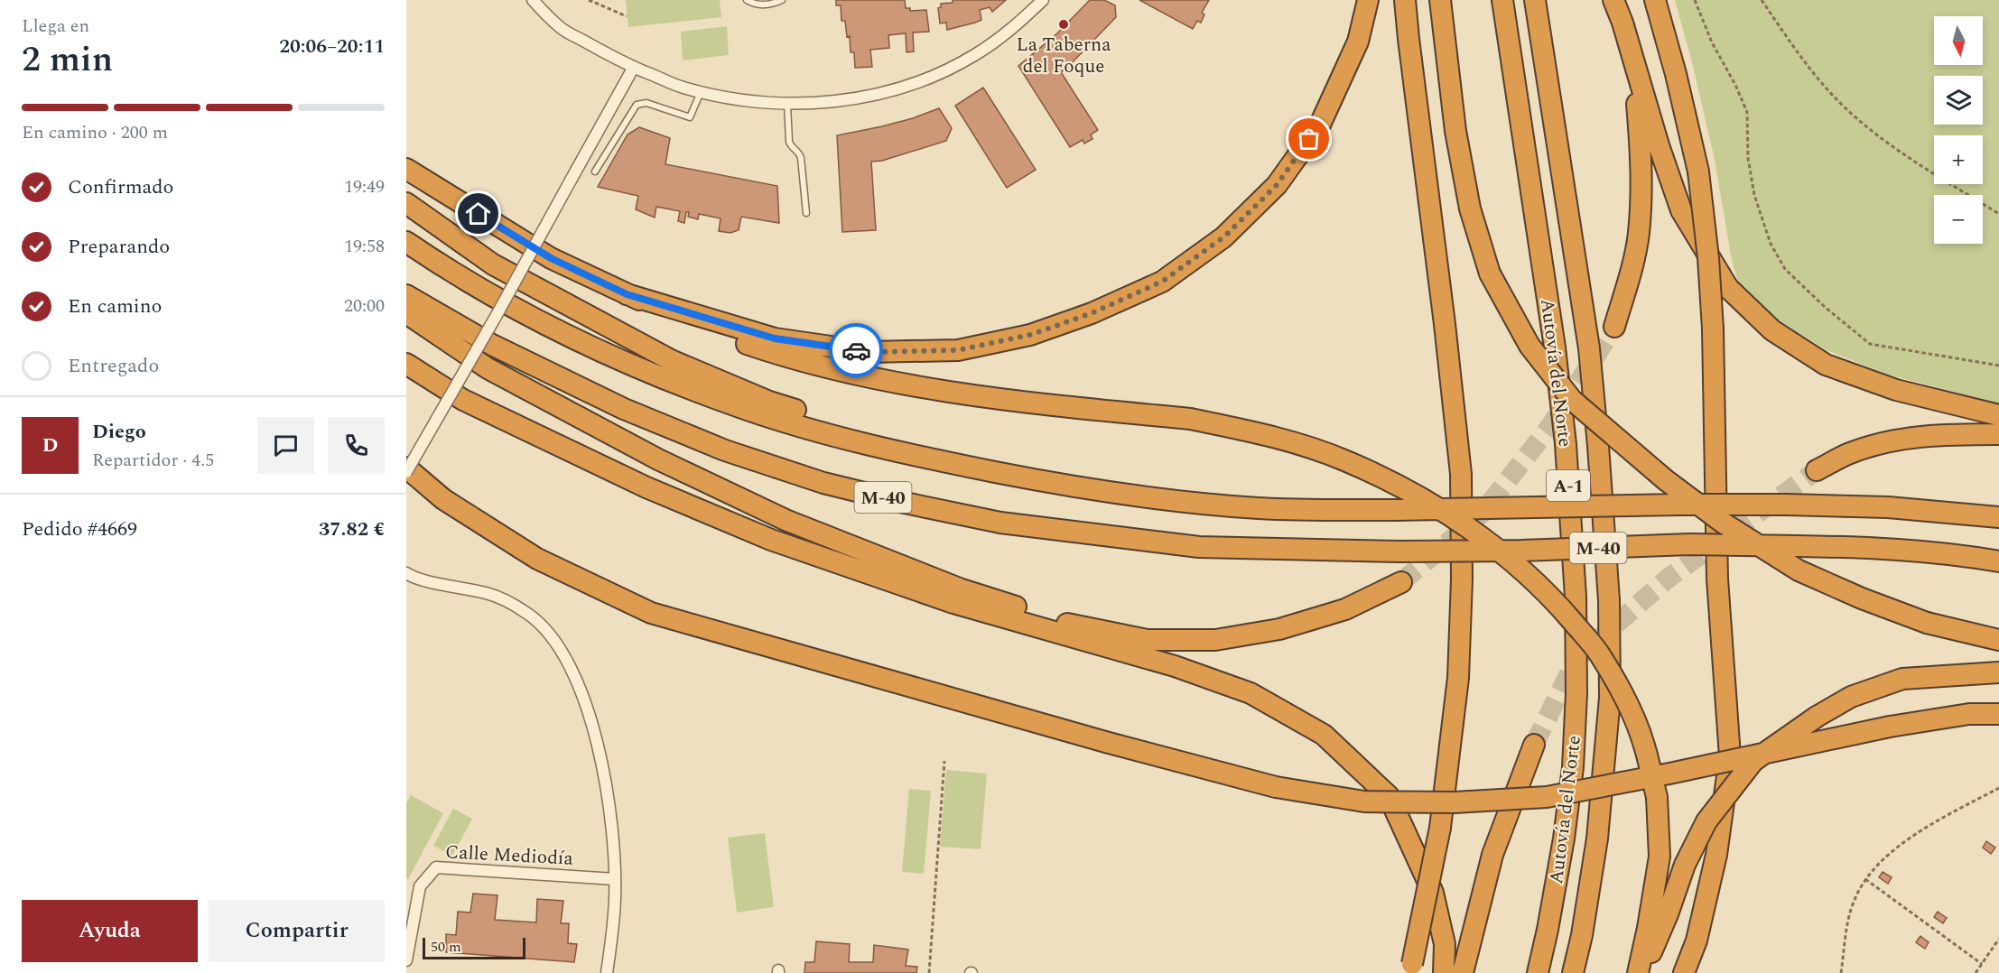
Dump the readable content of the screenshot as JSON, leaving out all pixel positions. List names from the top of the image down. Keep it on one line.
{"streets":{"highway":["Autovía del Norte","A-1","M-40"],"street":["Calle Mediodía"]},"places":["La Taberna del Foque"],"scale_bar":"50 m","north":"bottom","page":{"heading":["2 min","Llega en","20:06–20:11"],"panel":["Diego","Repartidor · 4.5","Pedido #4669","37.82 €"],"map_buttons":["+","−"],"bar":"En camino · 200 m","list":[["Confirmado","19:49"],["Preparando","19:58"],["En camino","20:00"],"Entregado"],"round":"D","buttons":["Ayuda","Compartir"],"scale":"50 m"}}
